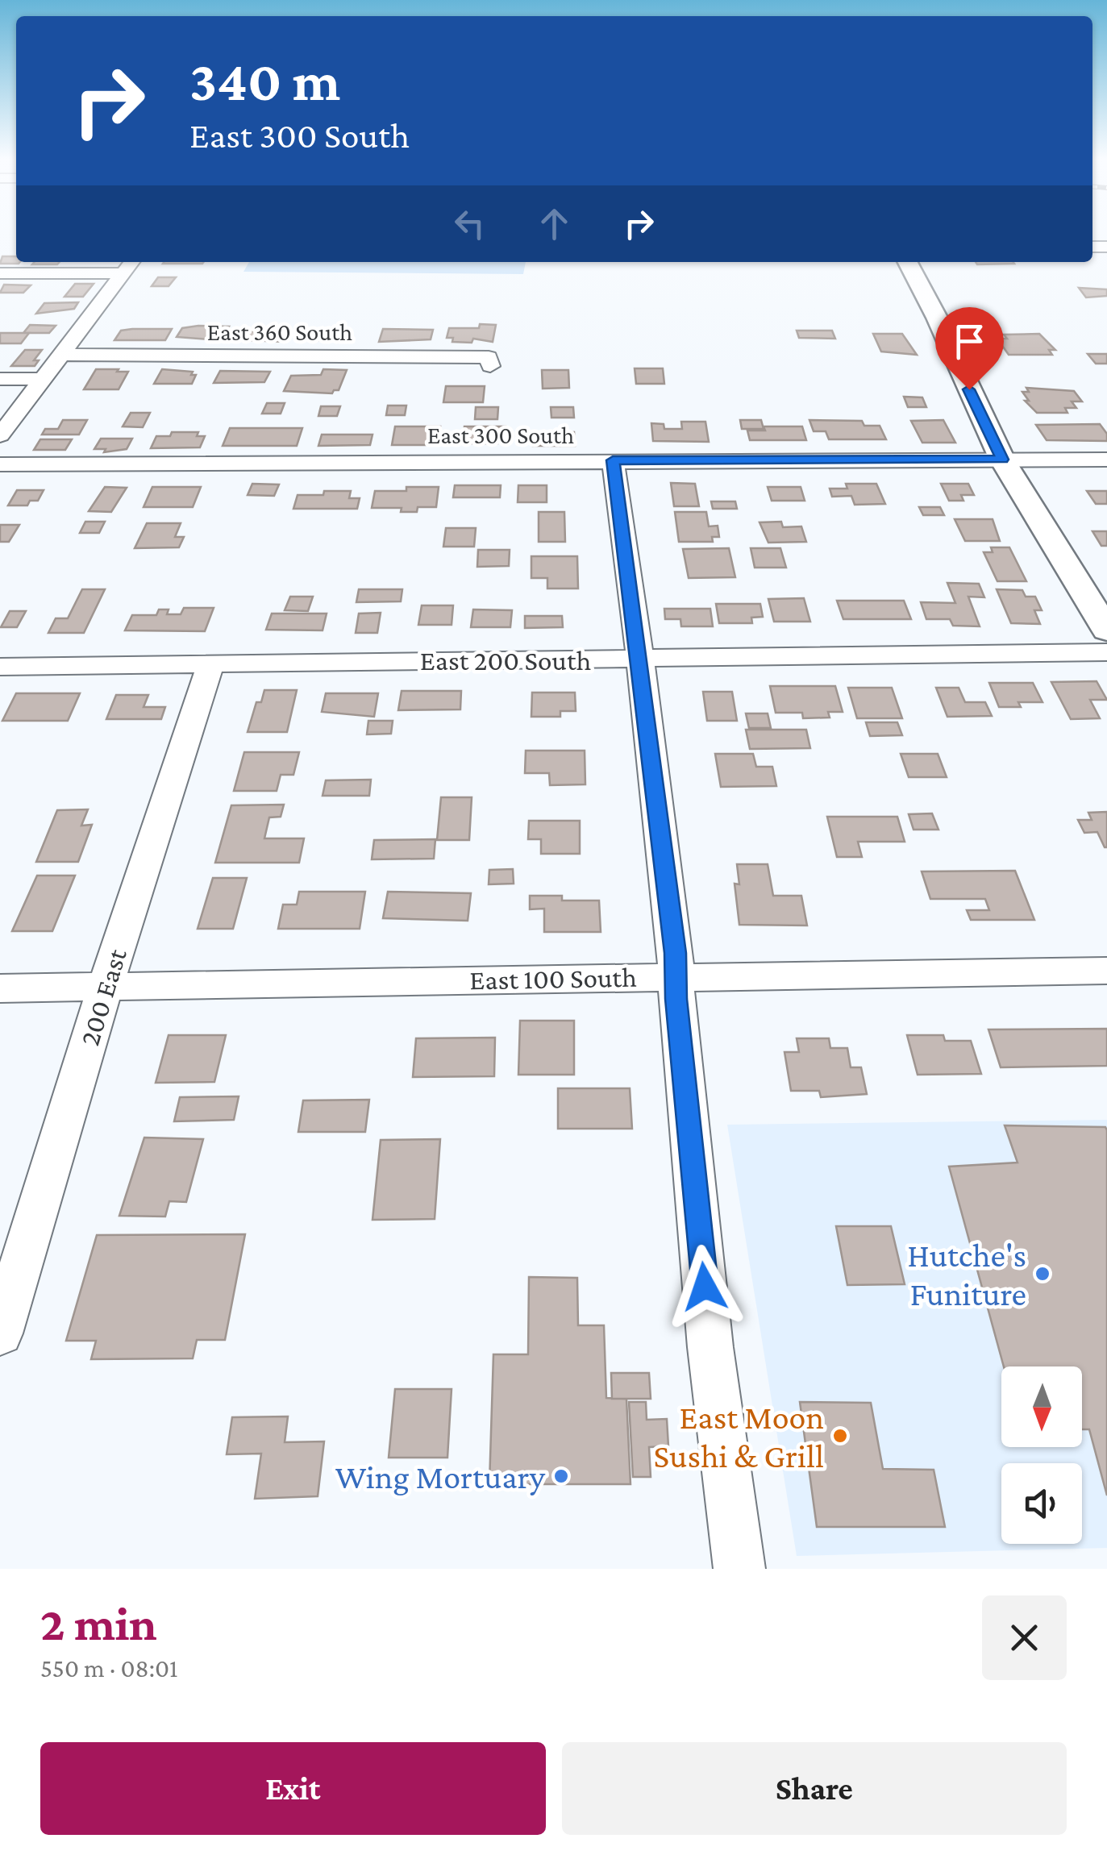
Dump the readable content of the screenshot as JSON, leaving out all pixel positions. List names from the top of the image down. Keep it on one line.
{"streets":{"street":["East 360 South","East 300 South","East 200 South","East 100 South","200 East"]},"crossings":[["East 200 South","200 East"],["East 100 South","200 East"]],"places":["Hutche's Funiture","East Moon Sushi & Grill","Wing Mortuary"],"north":"bottom","page":{"turn":["340 m","East 300 South"],"heading":["2 min","550 m · 08:01"],"buttons":["Exit","Share"]}}
